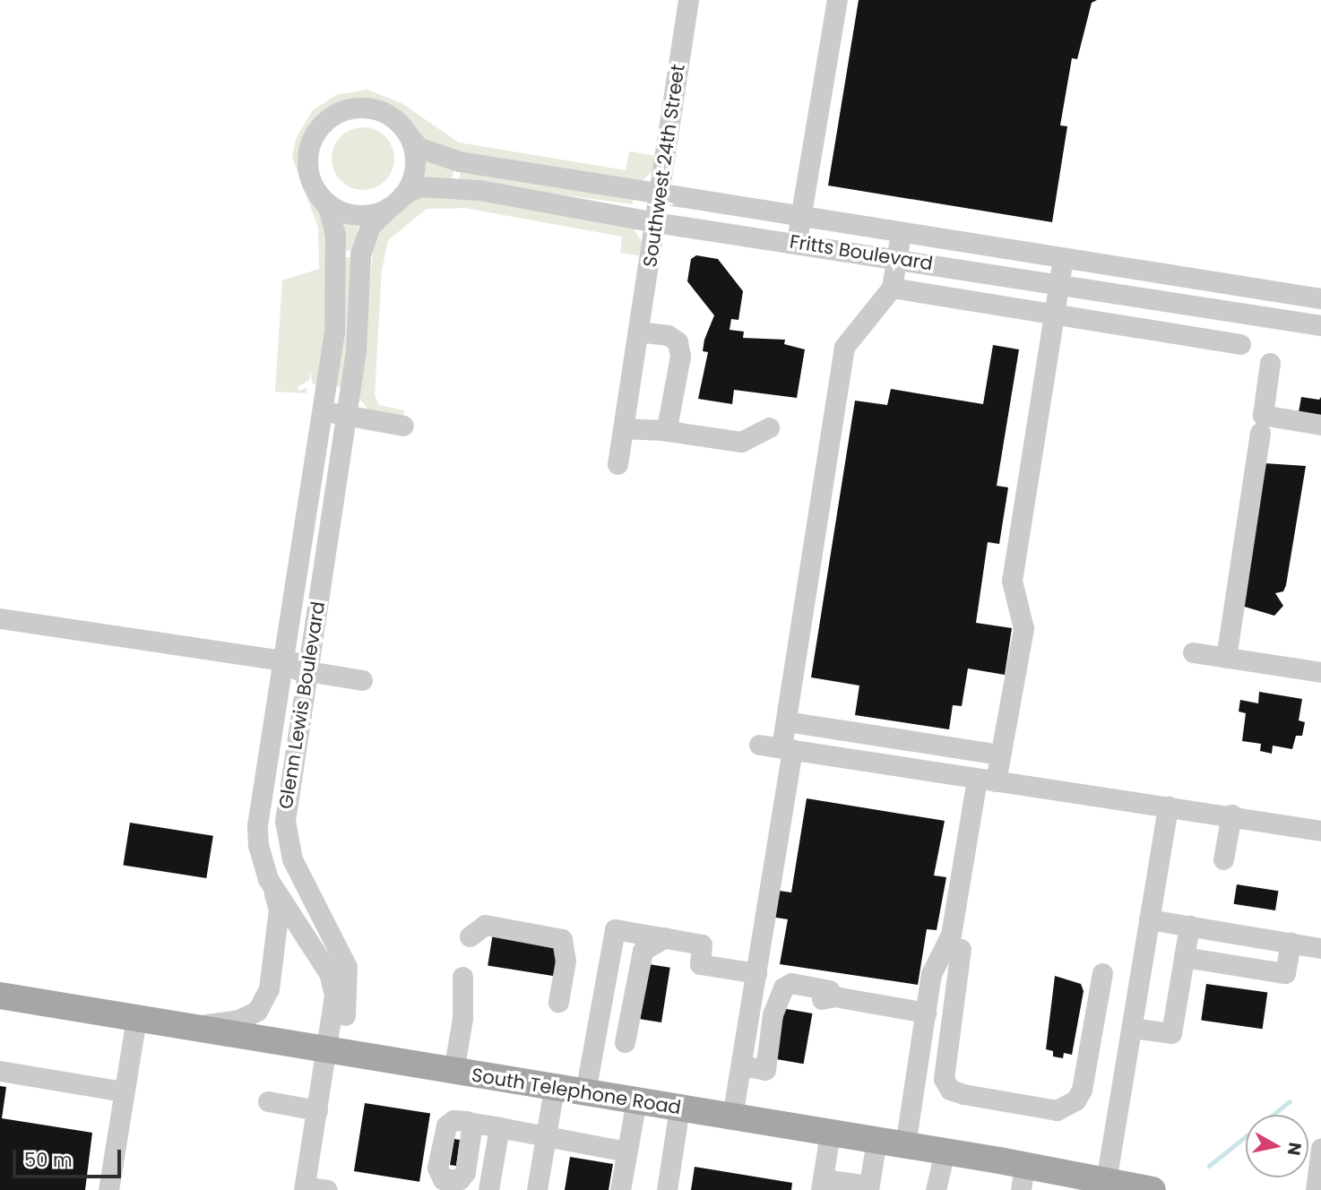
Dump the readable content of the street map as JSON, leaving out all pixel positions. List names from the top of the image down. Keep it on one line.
{"streets":{"main road":["South Telephone Road"],"street":["Southwest 24th Street","Fritts Boulevard","Glenn Lewis Boulevard"]},"crossings":[["Southwest 24th Street","Fritts Boulevard"],["Fritts Boulevard","Glenn Lewis Boulevard"],["Glenn Lewis Boulevard","South Telephone Road"]],"scale_bar":"50 m","north":"right"}
